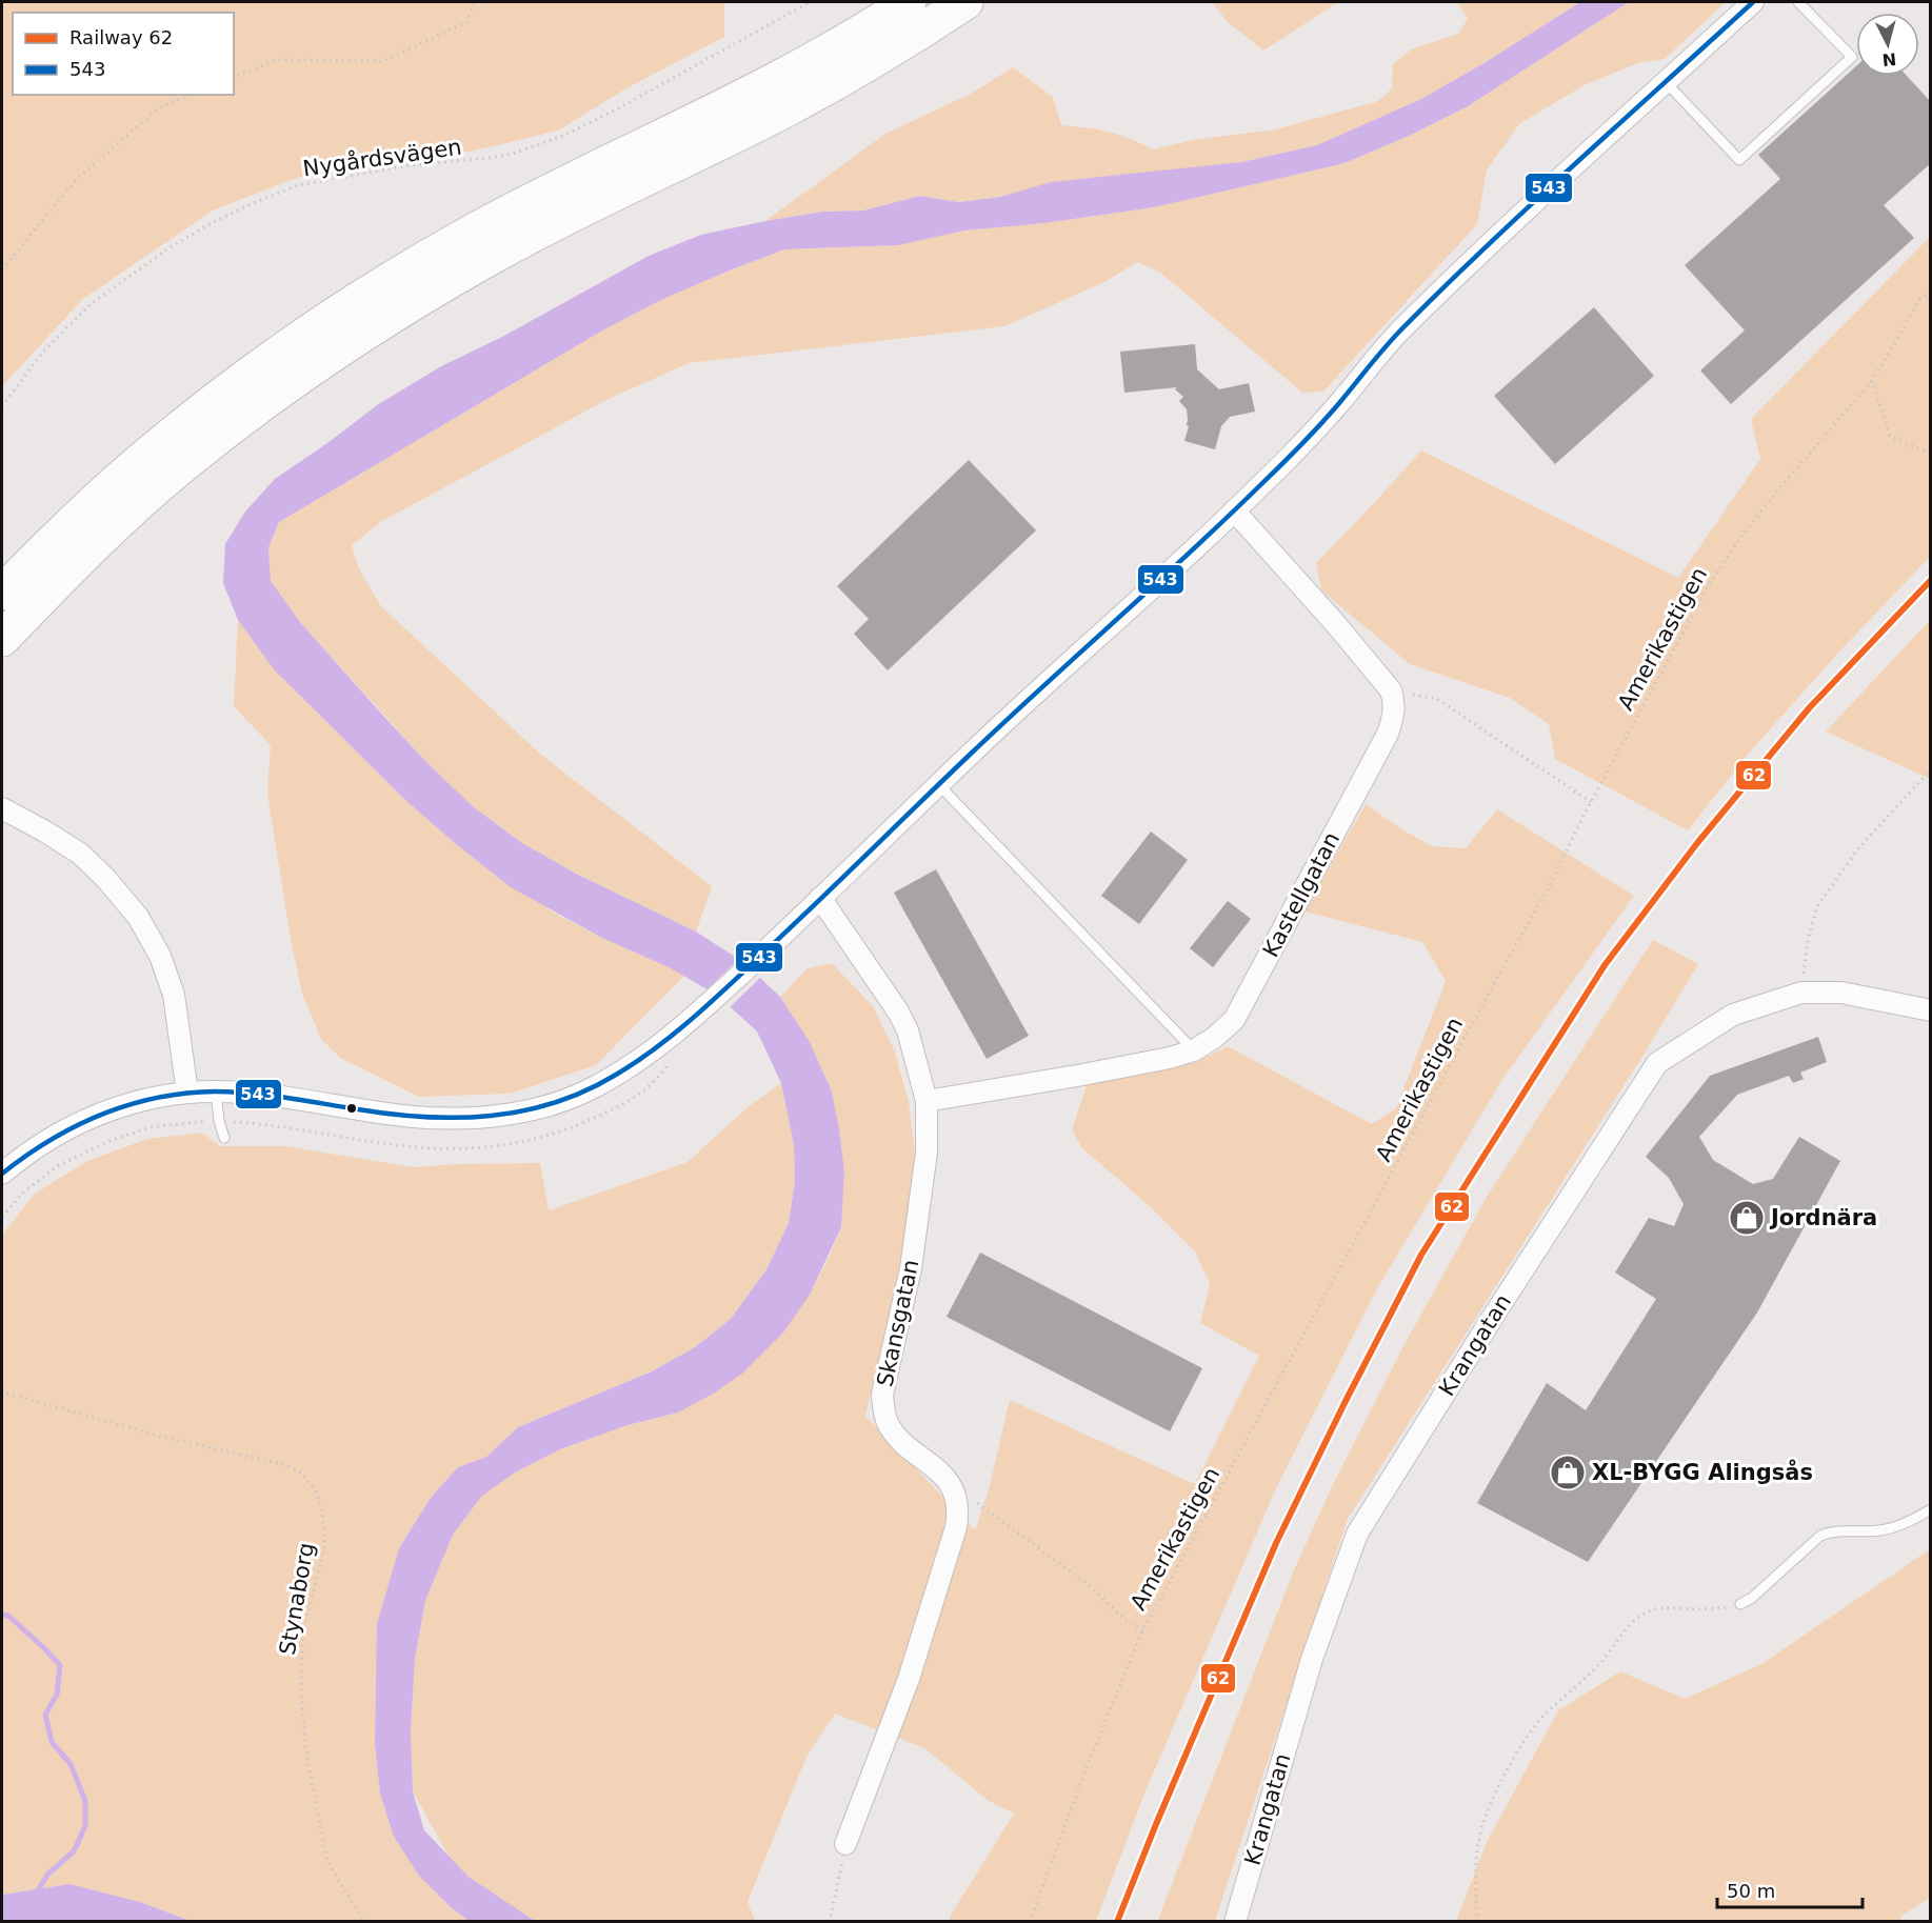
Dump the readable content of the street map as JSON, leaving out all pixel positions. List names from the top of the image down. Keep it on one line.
{"streets":{"street":["Kastellgatan","Skansgatan","Krangatan"],"path":["Nygårdsvägen","Amerikastigen","Stynaborg"]},"crossings":[["Amerikastigen","Skansgatan"],["Kastellgatan","Skansgatan"]],"places":{"shop":["Jordnära","XL-BYGG Alingsås"]},"lines":["transit line 543","rail line 62"],"legend":["Railway 62","543"],"scale_bar":"50 m","north":"bottom"}
